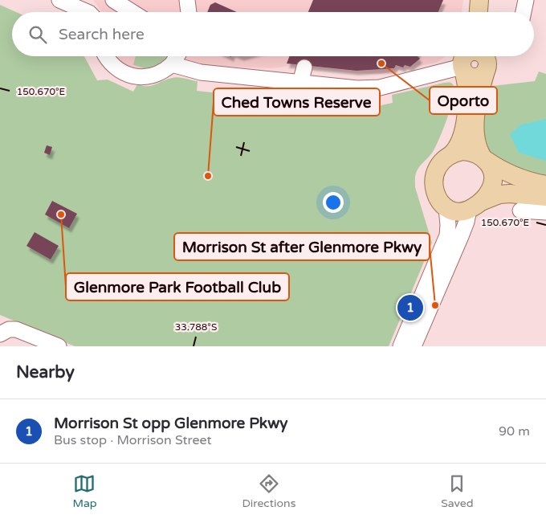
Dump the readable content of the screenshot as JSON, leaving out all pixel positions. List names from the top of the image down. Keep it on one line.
{"places":["Oporto","Ched Towns Reserve","Glenmore Park Football Club","Morrison St after Glenmore Pkwy"],"page":{"search":"Search here","pins":"1","heading":"Nearby","list":[{"mark":"1","name":"Morrison St opp Glenmore Pkwy","note":"Bus stop · Morrison Street","value":"90 m"}],"nav":["Map","Directions","Saved"]},"coordinates":["150.670°E","33.788°S"]}
